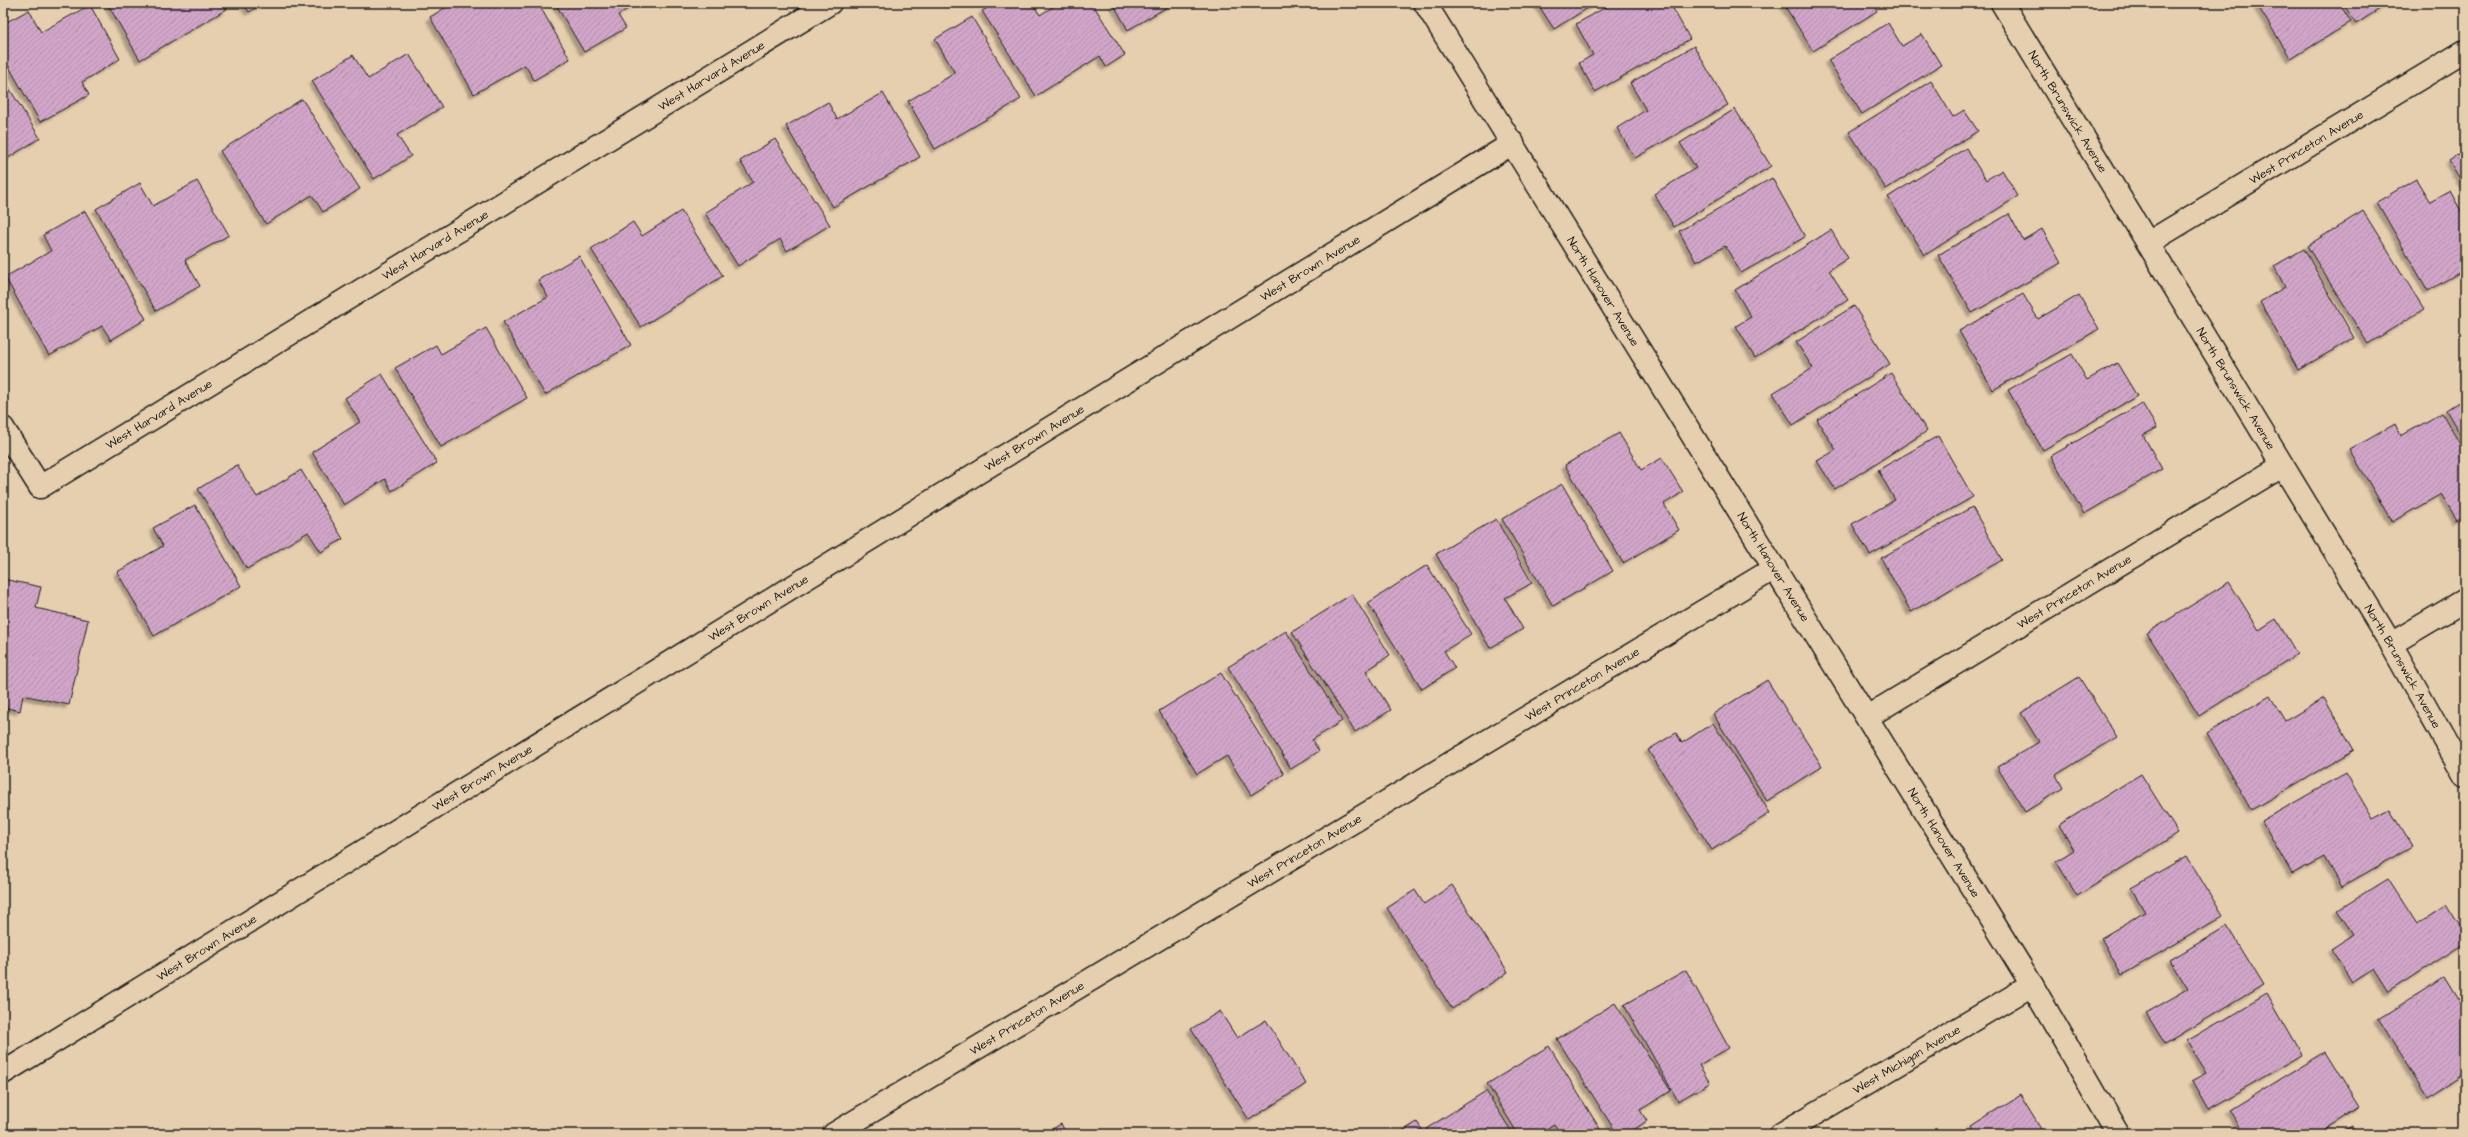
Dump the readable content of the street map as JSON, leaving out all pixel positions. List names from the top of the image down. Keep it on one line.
{"streets":{"street":["West Harvard Avenue","North Brunswick Avenue","West Princeton Avenue","West Brown Avenue","North Hanover Avenue","West Michigan Avenue"]},"crossings":[["North Brunswick Avenue","West Princeton Avenue"],["West Princeton Avenue","North Hanover Avenue"],["West Brown Avenue","North Hanover Avenue"],["North Hanover Avenue","West Michigan Avenue"]]}
